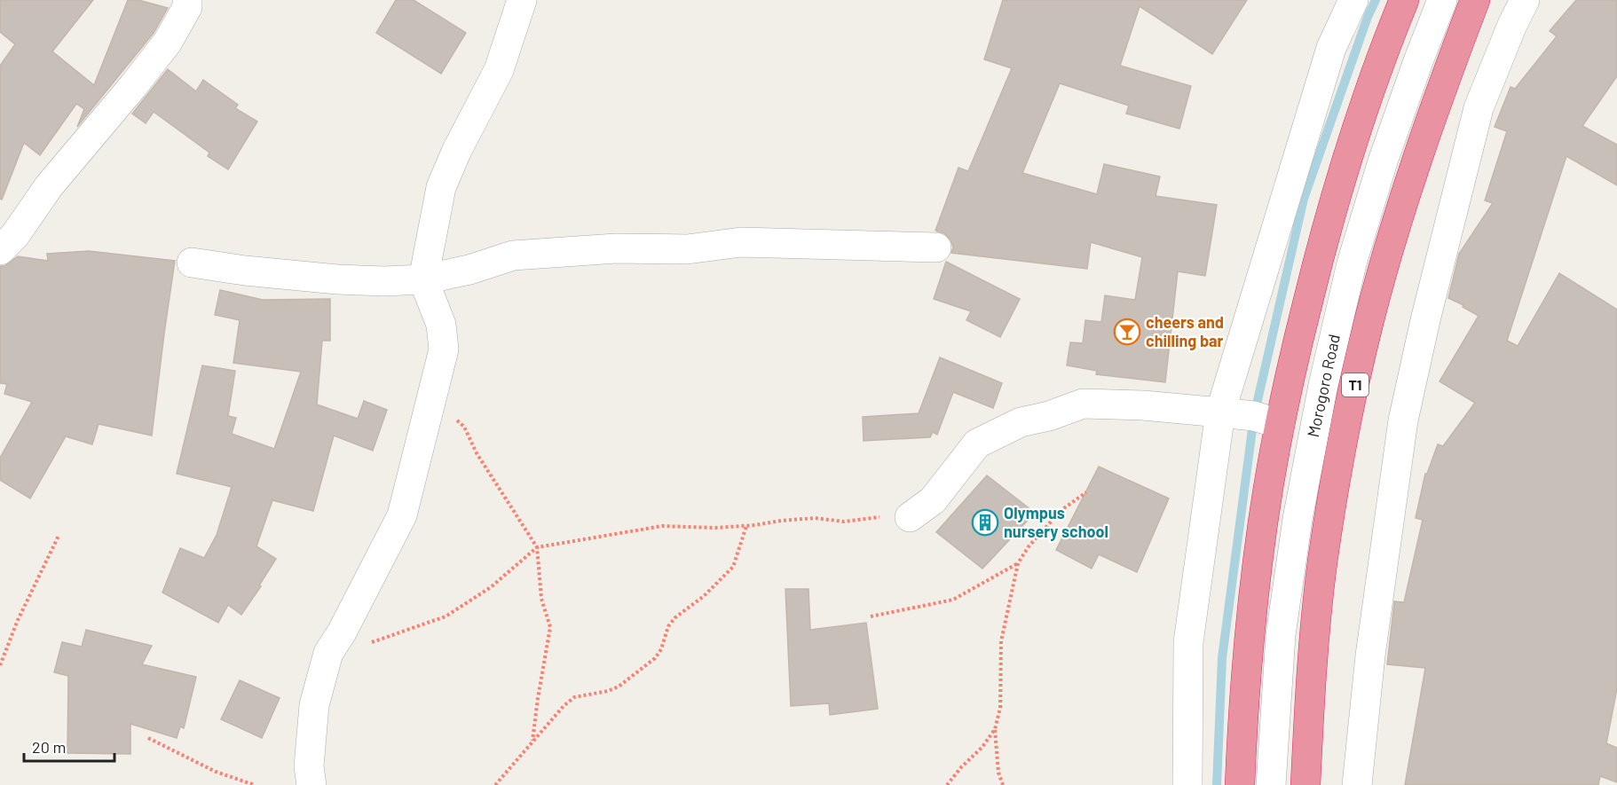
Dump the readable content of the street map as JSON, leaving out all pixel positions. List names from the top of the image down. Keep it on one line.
{"streets":{"highway":["T1","Morogoro Road"]},"places":{"bar":["cheers and chilling bar"],"building":["Olympus nursery school"]},"scale_bar":"20 m"}
